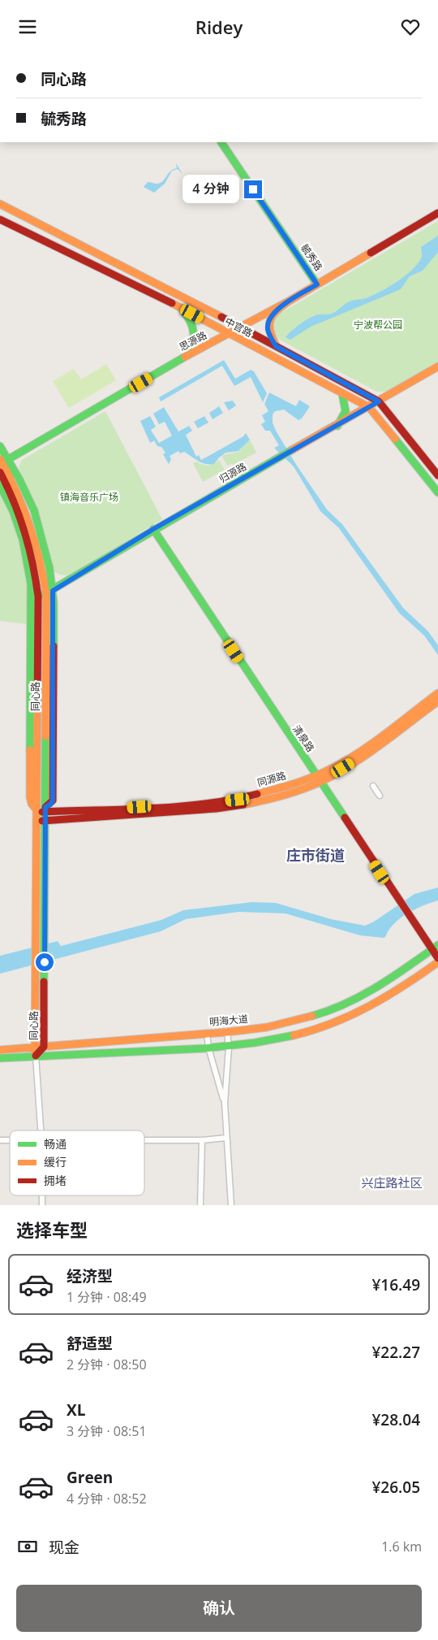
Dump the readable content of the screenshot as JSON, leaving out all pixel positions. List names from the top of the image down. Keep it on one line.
{"streets":{"street":["毓秀路","中官路","思源路","归源路","同心路","清泉路","同源路","明海大道"]},"crossings":[["毓秀路","思源路"],["中官路","思源路"],["中官路","归源路"],["归源路","同心路"],["归源路","清泉路"],["同心路","同源路"],["同心路","明海大道"],["清泉路","同源路"],["清泉路","明海大道"]],"districts":["庄市街道","兴庄路社区"],"parks":["宁波帮公园","镇海音乐广场"],"legend":["畅通","缓行","拥堵"],"page":{"header":"Ridey","banner":["同心路","毓秀路"],"bubble":"4 分钟","heading":"选择车型","list":[{"name":"经济型","note":"1 分钟 · 08:49","value":"¥16.49"},{"name":"舒适型","note":"2 分钟 · 08:50","value":"¥22.27"},{"name":"XL","note":"3 分钟 · 08:51","value":"¥28.04"},{"name":"Green","note":"4 分钟 · 08:52","value":"¥26.05"}],"pay":["现金","1.6 km"],"buttons":"确认"}}
